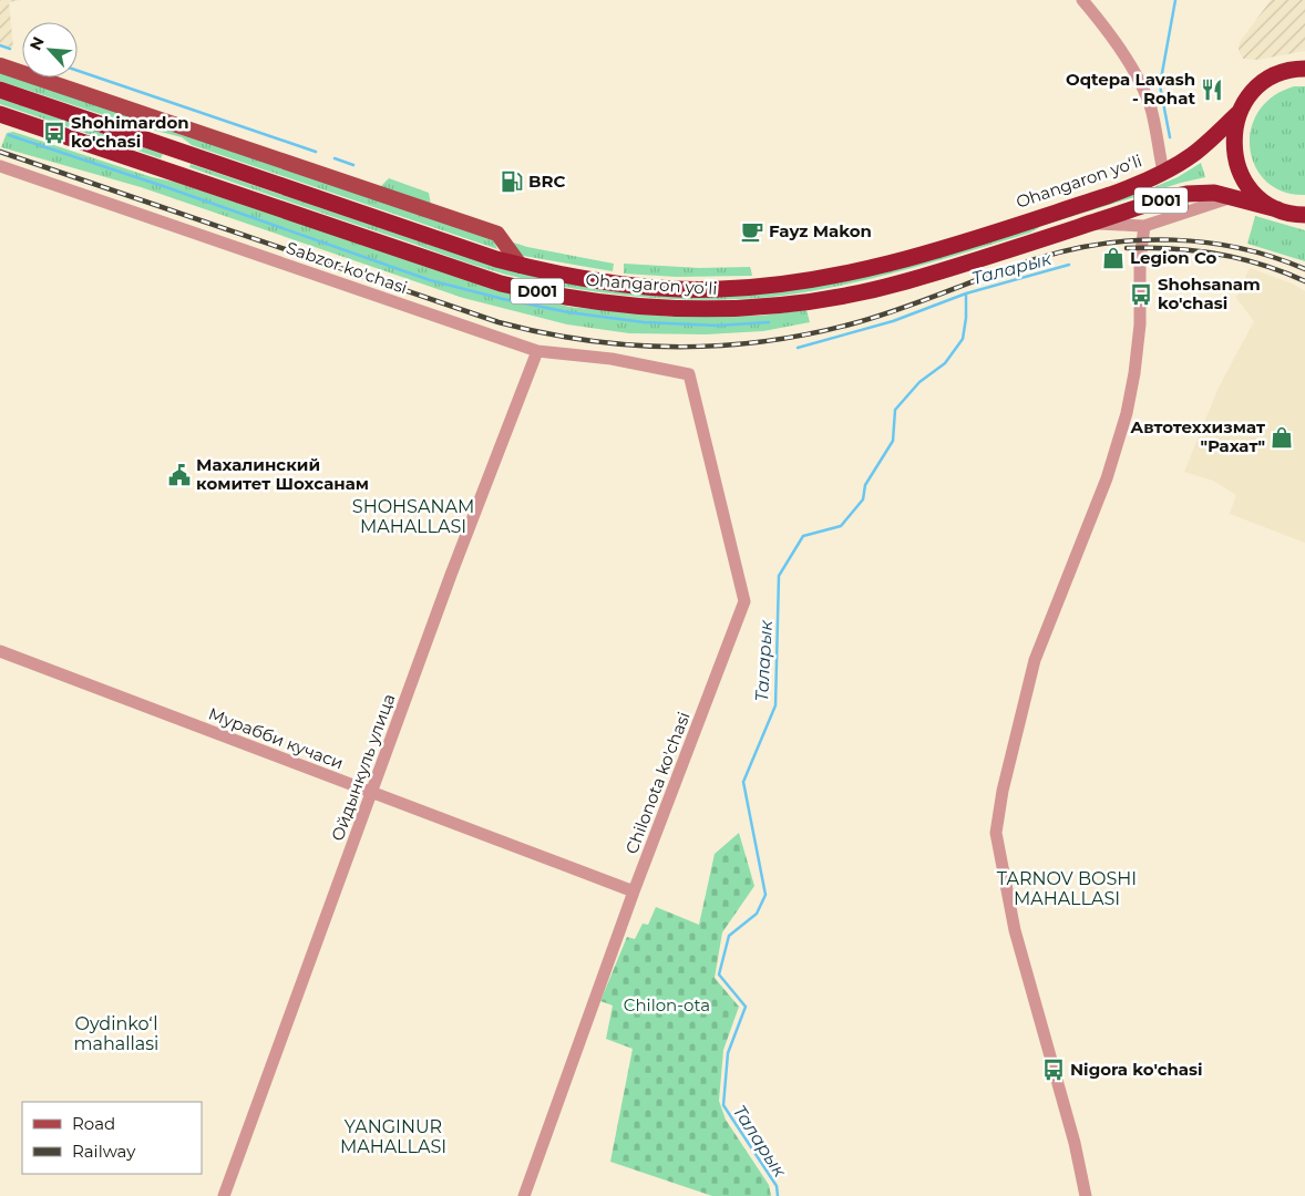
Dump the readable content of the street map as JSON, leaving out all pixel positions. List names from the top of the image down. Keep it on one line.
{"streets":{"highway":["Ohangaron yoʻli","D001"],"street":["Sabzor ko'chasi","Мурабби кучаси","Ойдынкуль улица","Chilonota ko'chasi"]},"crossings":[["Ohangaron yoʻli","D001"],["Sabzor ko'chasi","Ойдынкуль улица"],["Sabzor ko'chasi","Chilonota ko'chasi"],["Мурабби кучаси","Ойдынкуль улица"],["Мурабби кучаси","Chilonota ko'chasi"]],"districts":["SHOHSANAM MAHALLASI","TARNOV BOSHI MAHALLASI","Oydinkoʻl mahallasi","YANGINUR MAHALLASI"],"water":["Таларык"],"parks":["Chilon-ota"],"places":{"restaurant":["Oqtepa Lavash - Rohat"],"bus stop":["Shohimardon ko'chasi","Shohsanam ko'chasi","Nigora ko'chasi"],"fuel station":["BRC"],"cafe":["Fayz Makon"],"shop":["Legion Co","Автотеххизмат \"Рахат\""],"public building":["Махалинский комитет Шохcанам"]},"legend":["Road","Railway"],"north":"top left"}
